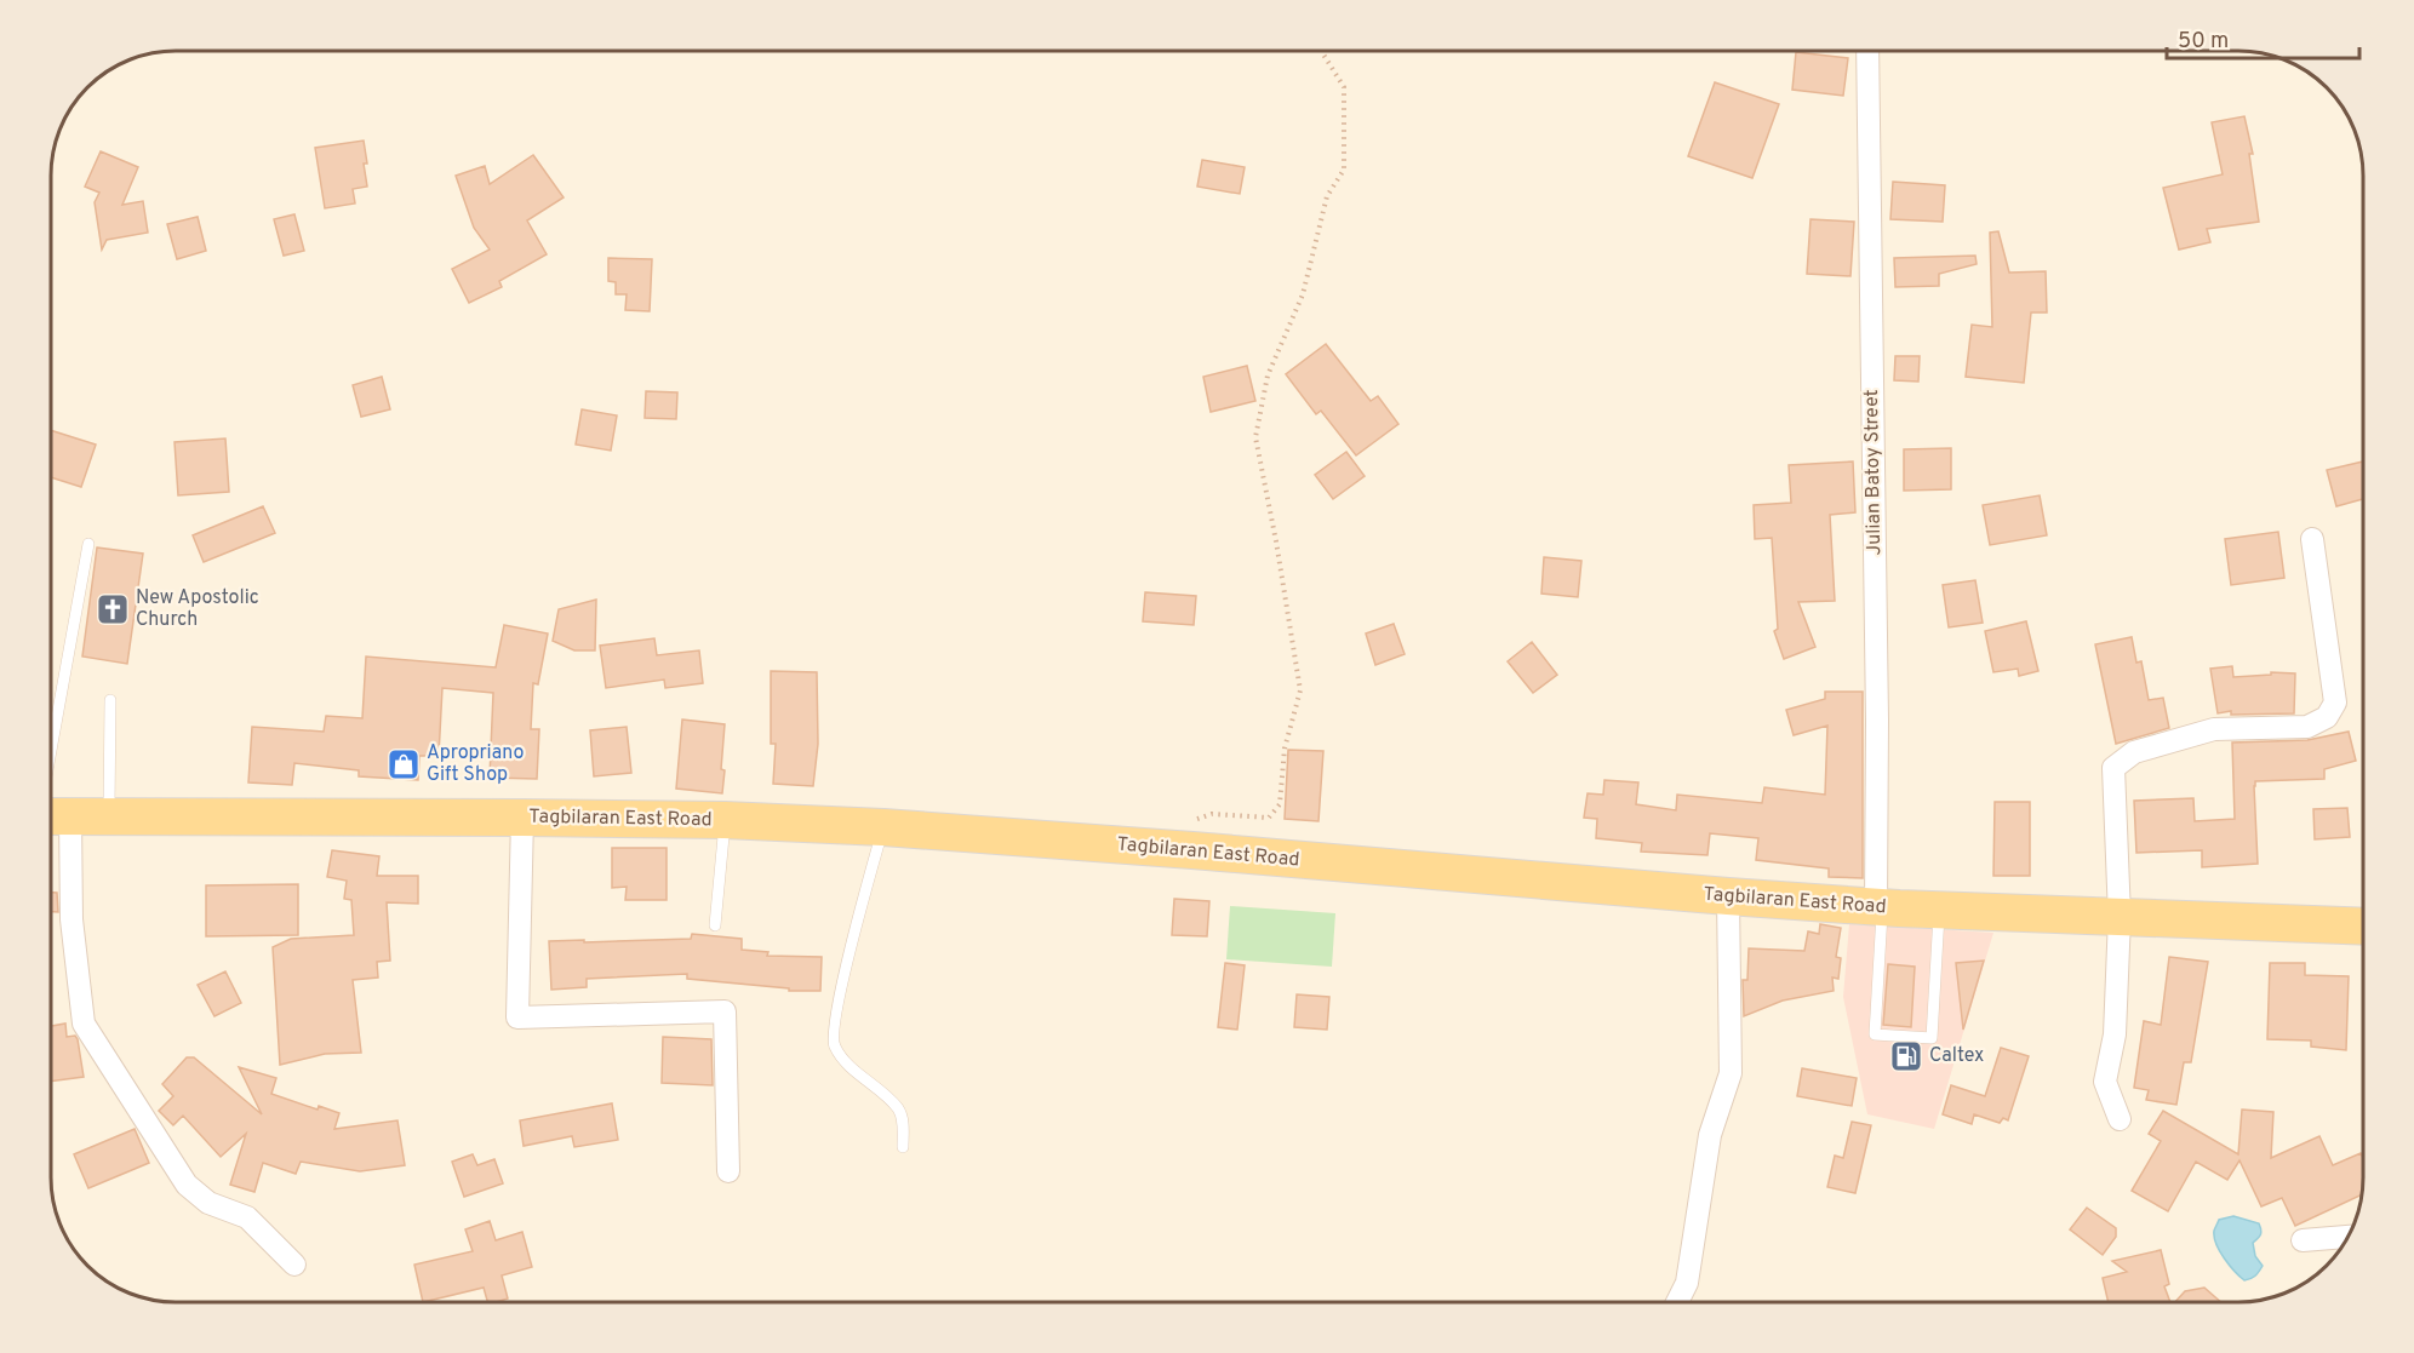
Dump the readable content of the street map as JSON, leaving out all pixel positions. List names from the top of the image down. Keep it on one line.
{"streets":{"main road":["Tagbilaran East Road"],"street":["Julian Batoy Street"]},"crossings":[["Julian Batoy Street","Tagbilaran East Road"]],"places":{"church":["New Apostolic Church"],"shop":["Apropriano Gift Shop"],"fuel station":["Caltex"]},"scale_bar":"50 m"}
